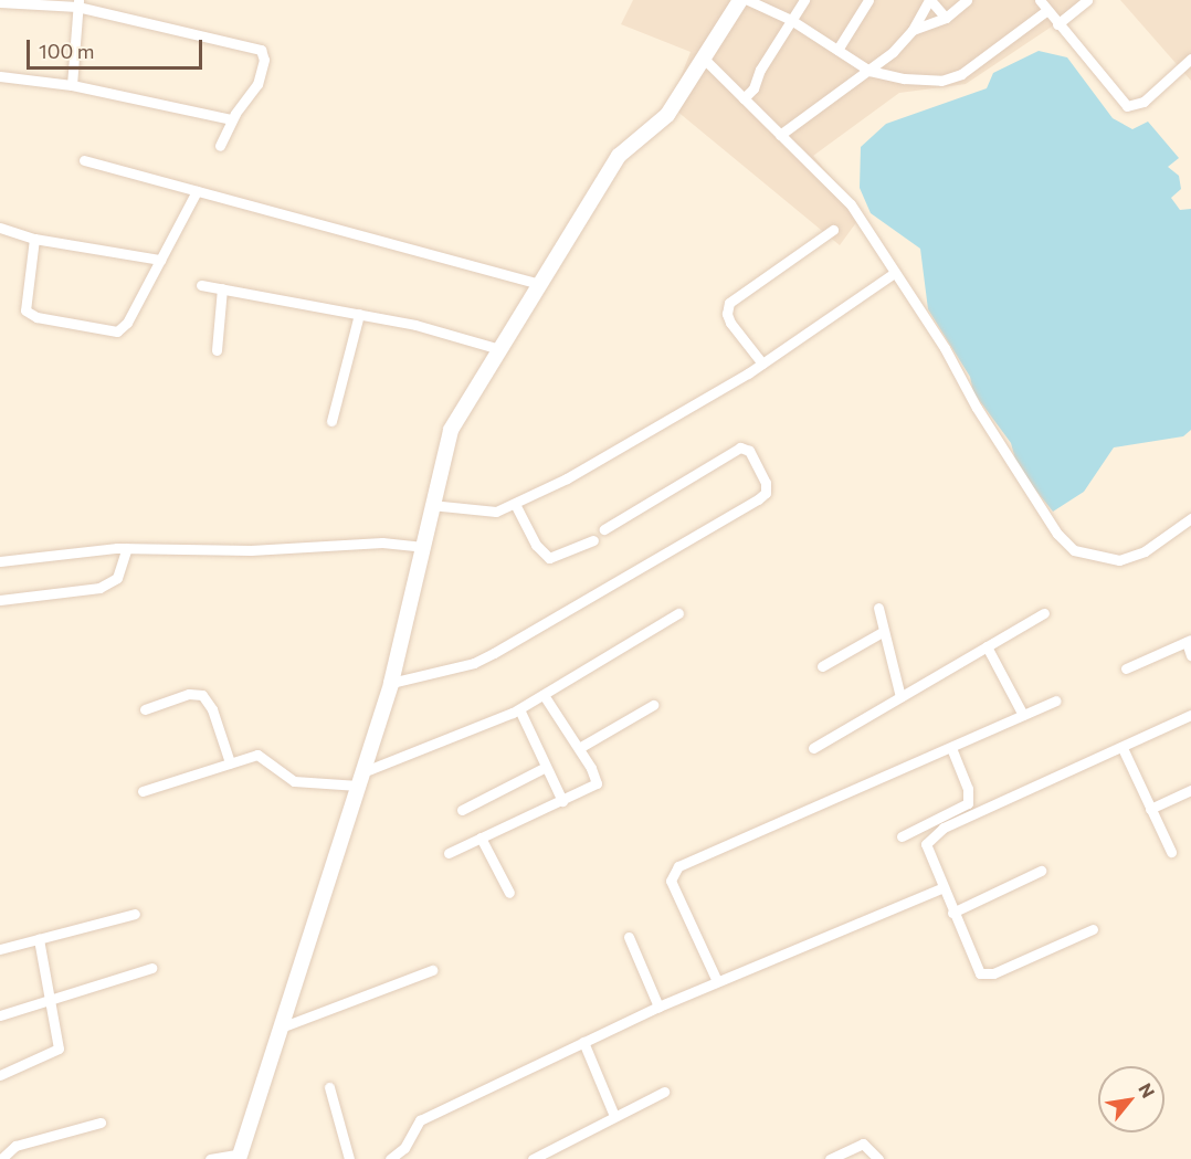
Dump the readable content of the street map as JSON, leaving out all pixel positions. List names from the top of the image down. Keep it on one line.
{"scale_bar":"100 m","north":"top right"}
